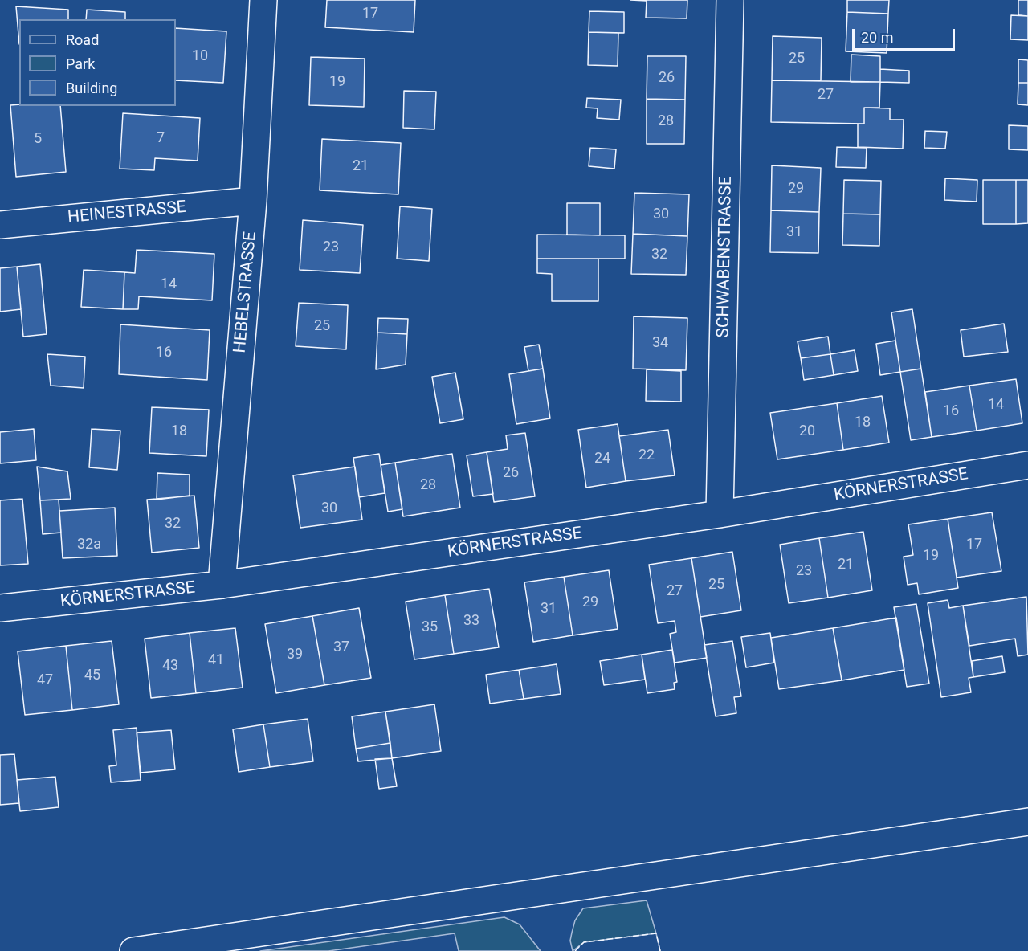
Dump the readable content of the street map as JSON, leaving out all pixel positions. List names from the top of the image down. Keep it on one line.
{"streets":{"street":["HEINESTRASSE","SCHWABENSTRASSE","HEBELSTRASSE","KÖRNERSTRASSE"]},"crossings":[["HEINESTRASSE","HEBELSTRASSE"],["SCHWABENSTRASSE","KÖRNERSTRASSE"],["HEBELSTRASSE","KÖRNERSTRASSE"]],"house_numbers":["17","10","25","26","19","27","28","7","5","21","29","30","31","23","32","14","25","34","16","14","16","18","18","20","22","24","26","28","30","32","32a","17","19","21","23","25","27","29","31","33","35","37","39","41","43","45","47"],"legend":["Road","Park","Building"],"scale_bar":"20 m"}
